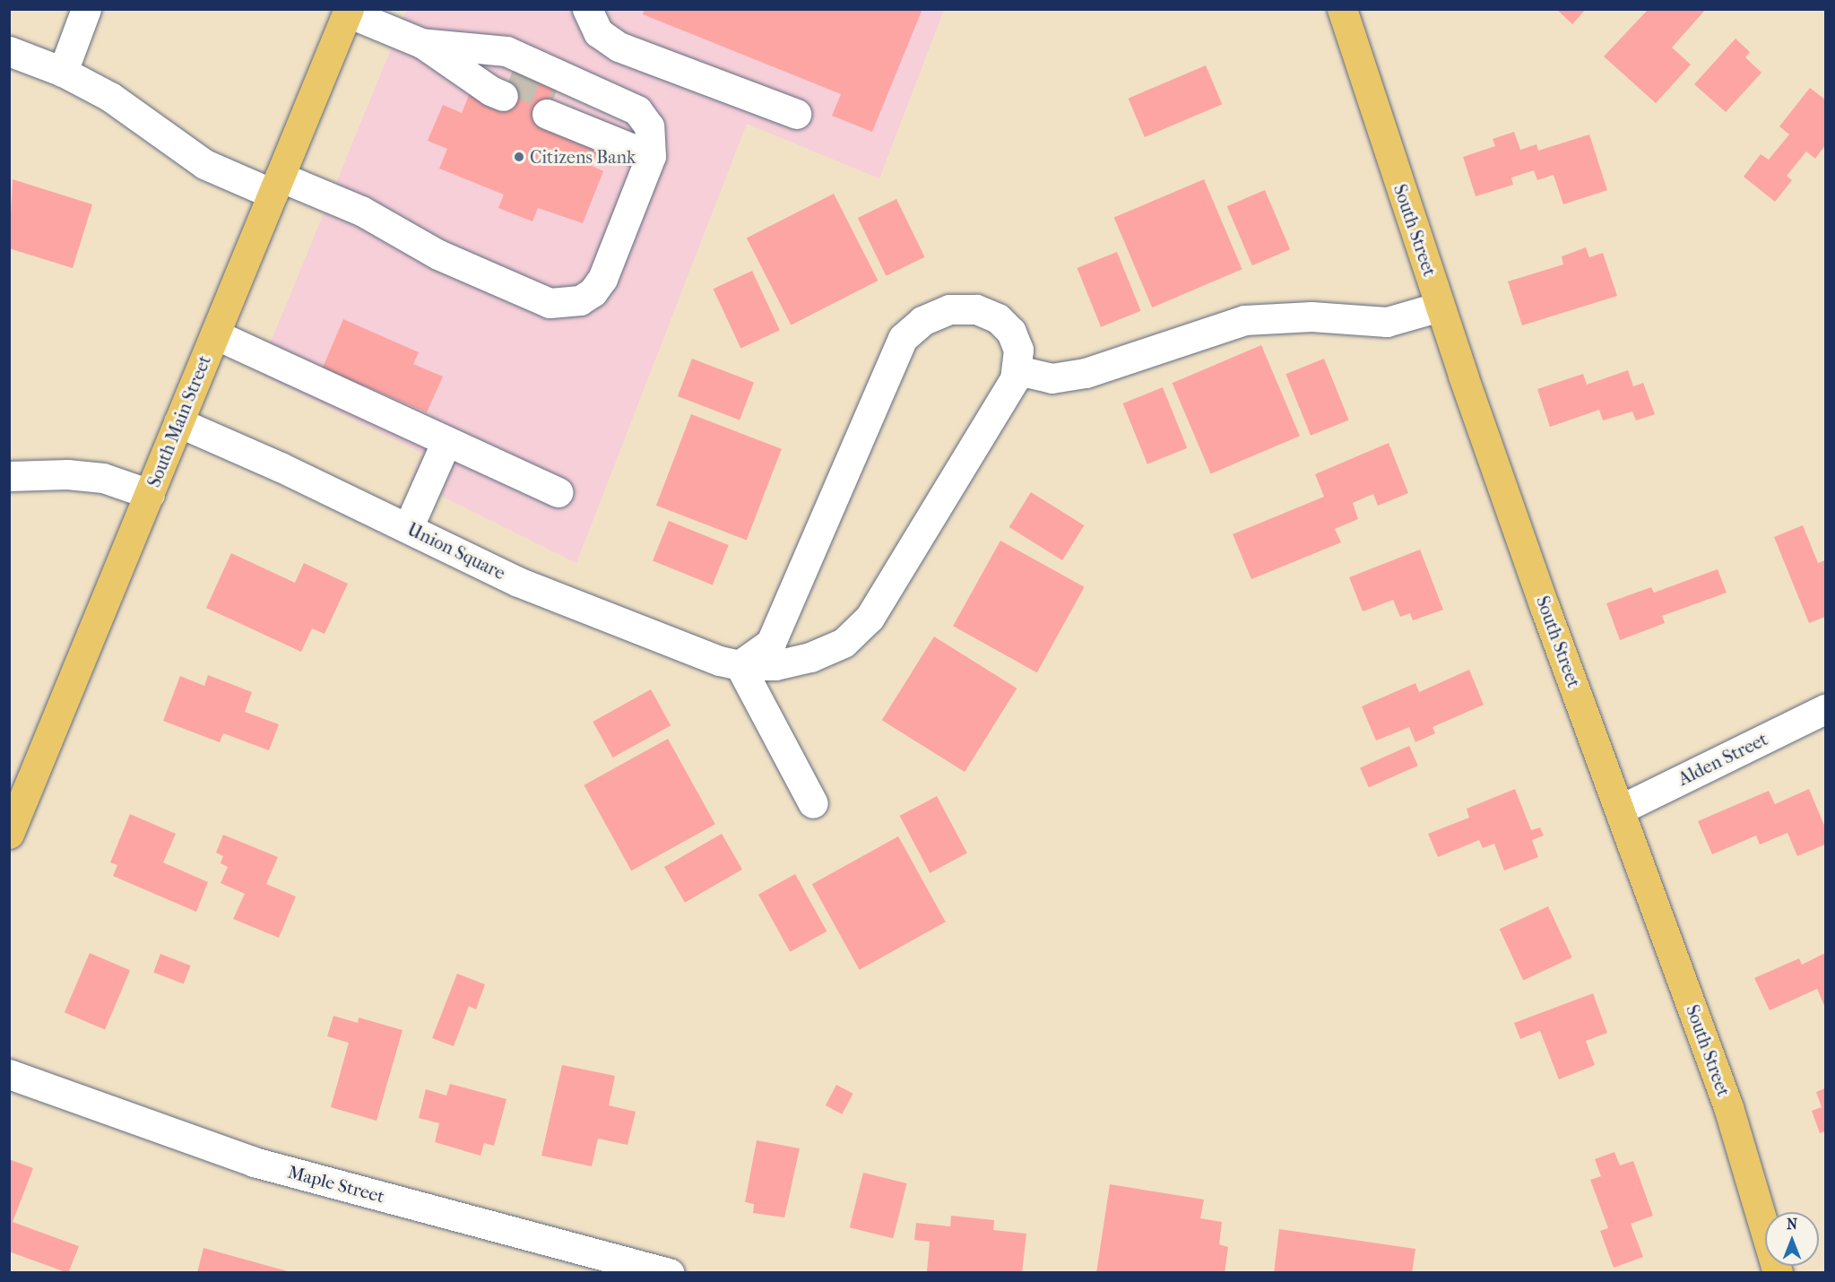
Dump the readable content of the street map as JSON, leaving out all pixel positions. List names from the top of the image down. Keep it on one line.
{"streets":{"main road":["South Street","South Main Street"],"street":["Union Square","Alden Street","Maple Street"]},"crossings":[["South Street","Alden Street"],["South Main Street","Union Square"]],"places":["Citizens Bank"],"north":"top"}
